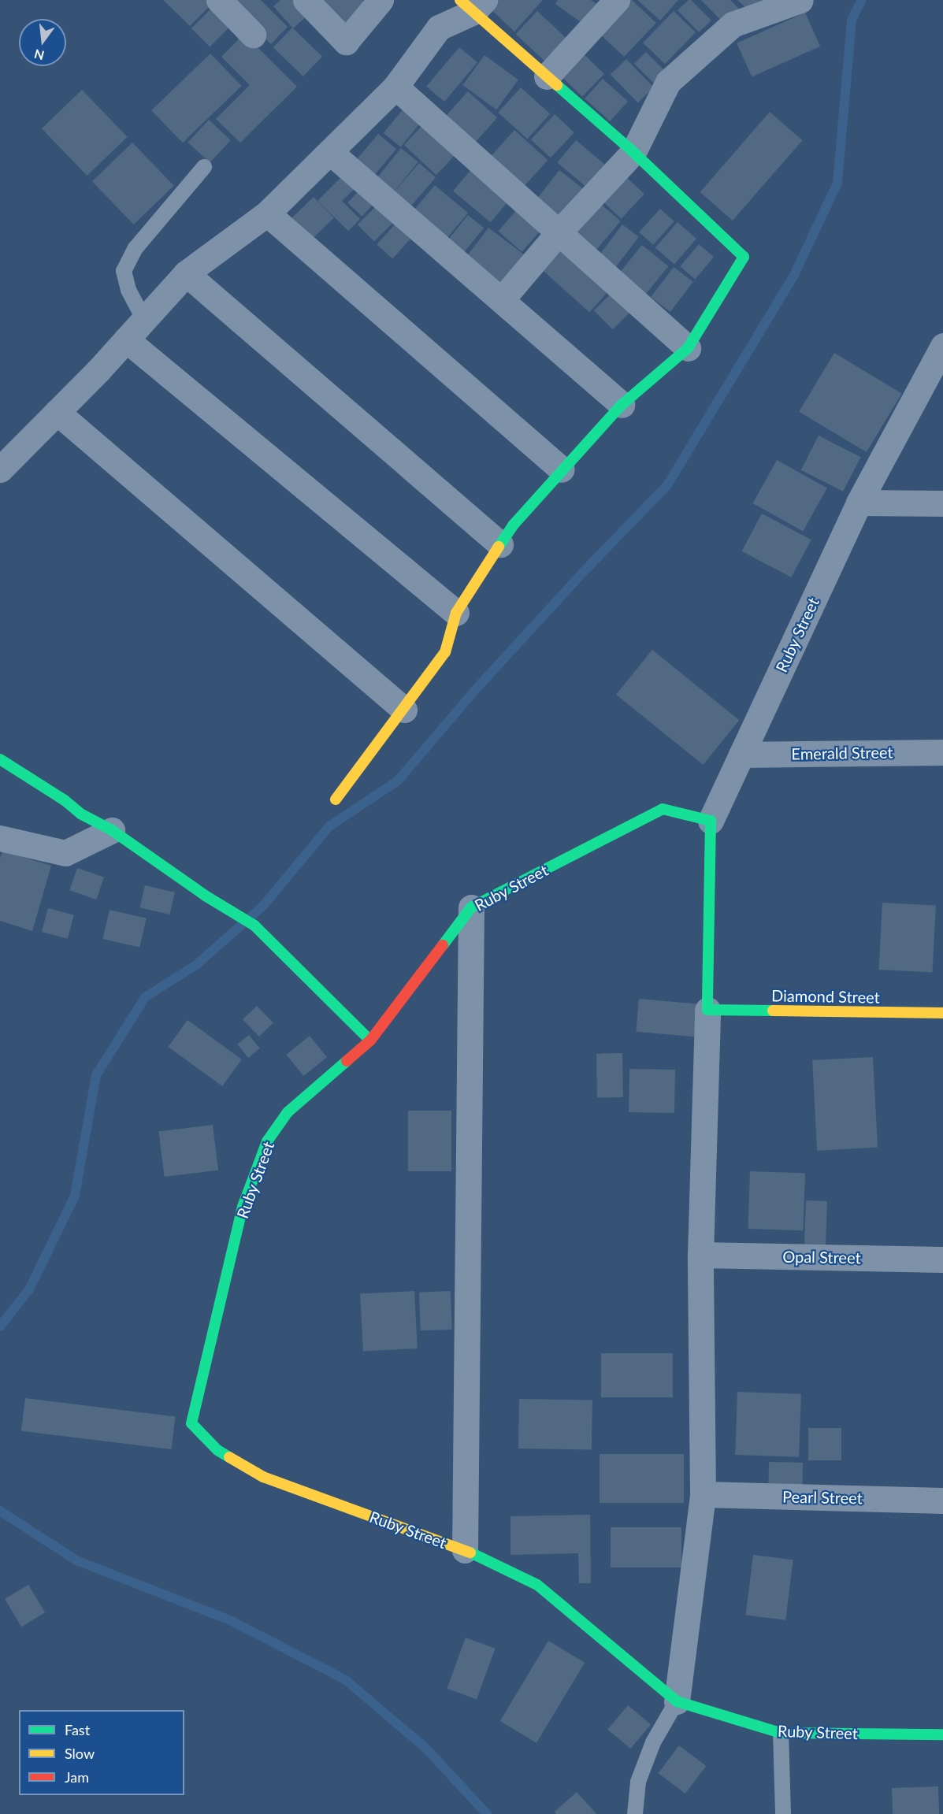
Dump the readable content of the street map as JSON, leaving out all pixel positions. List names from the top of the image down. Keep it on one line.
{"streets":{"street":["Ruby Street","Emerald Street","Diamond Street","Opal Street","Pearl Street"]},"crossings":[["Ruby Street","Emerald Street"]],"legend":["Fast","Slow","Jam"],"north":"bottom"}
